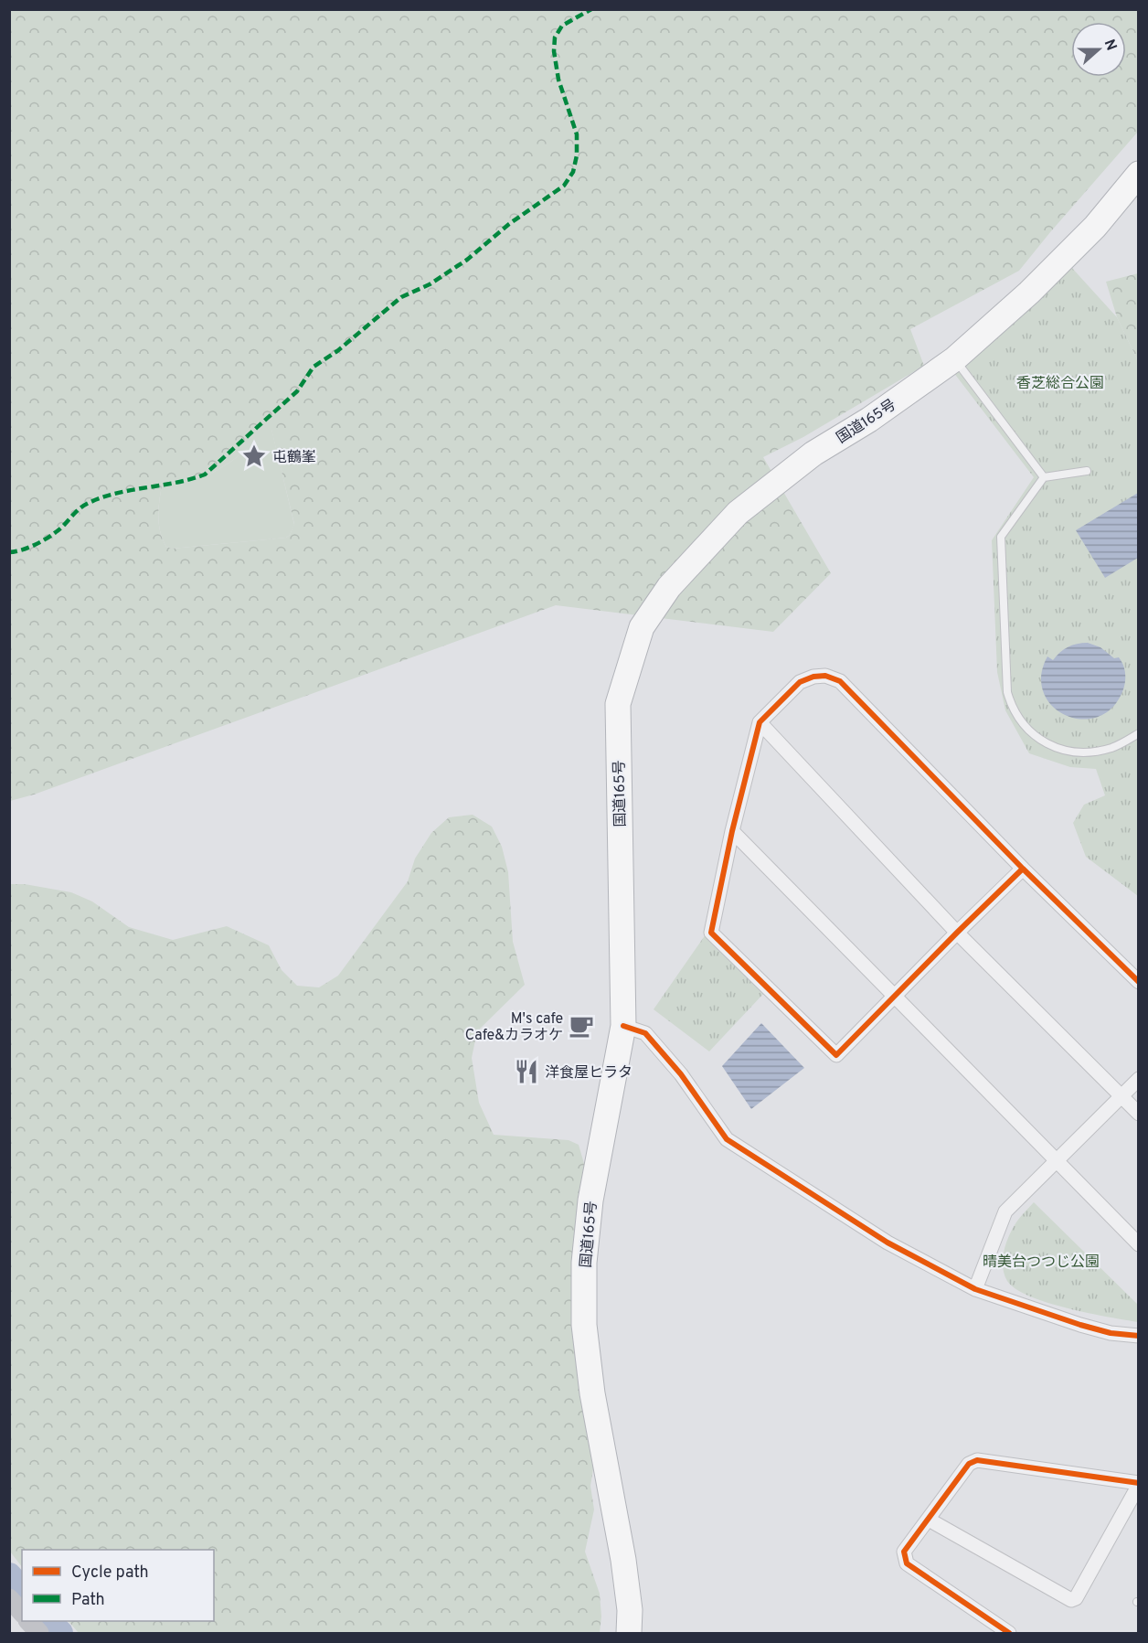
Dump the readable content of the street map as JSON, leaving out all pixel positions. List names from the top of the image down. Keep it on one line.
{"streets":{"highway":["国道165号"]},"parks":["香芝総合公園","晴美台つつじ公園"],"places":{"place":["屯鶴峯"],"cafe":["M's cafe Cafe&カラオケ"],"restaurant":["洋食屋ヒラタ"]},"legend":["Cycle path","Path"],"north":"right"}
